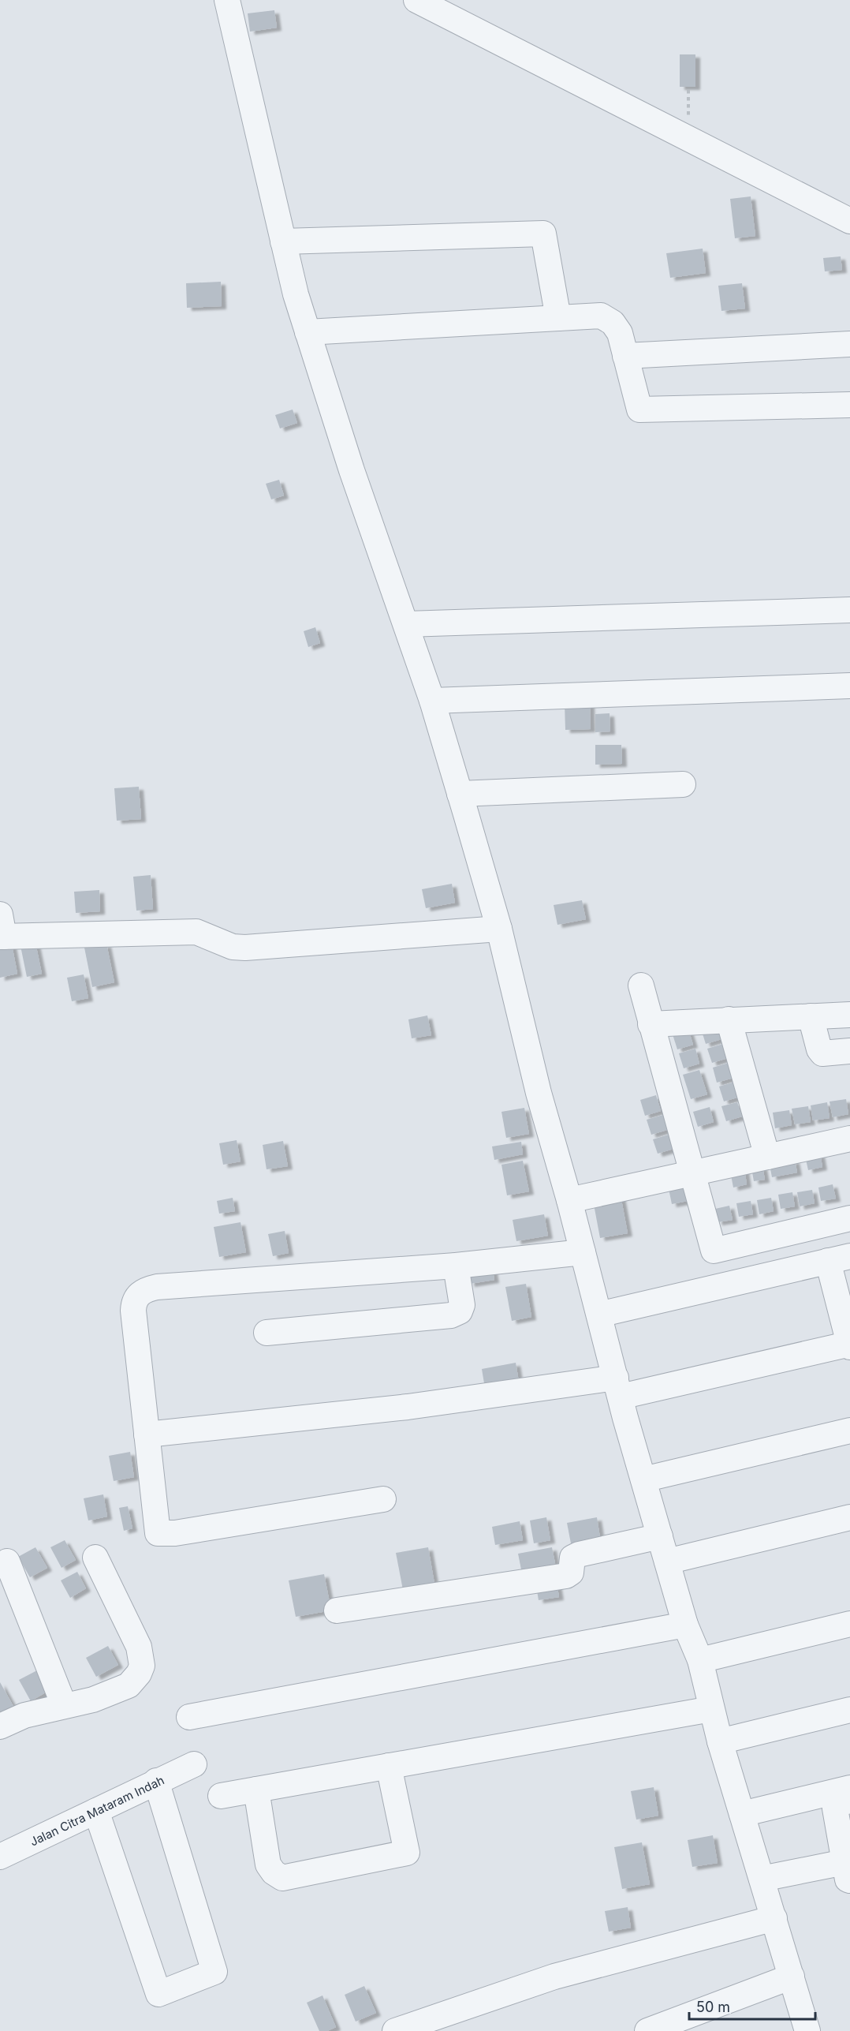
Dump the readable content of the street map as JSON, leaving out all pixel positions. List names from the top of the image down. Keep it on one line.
{"streets":{"street":["Jalan Citra Mataram Indah"]},"scale_bar":"50 m"}
